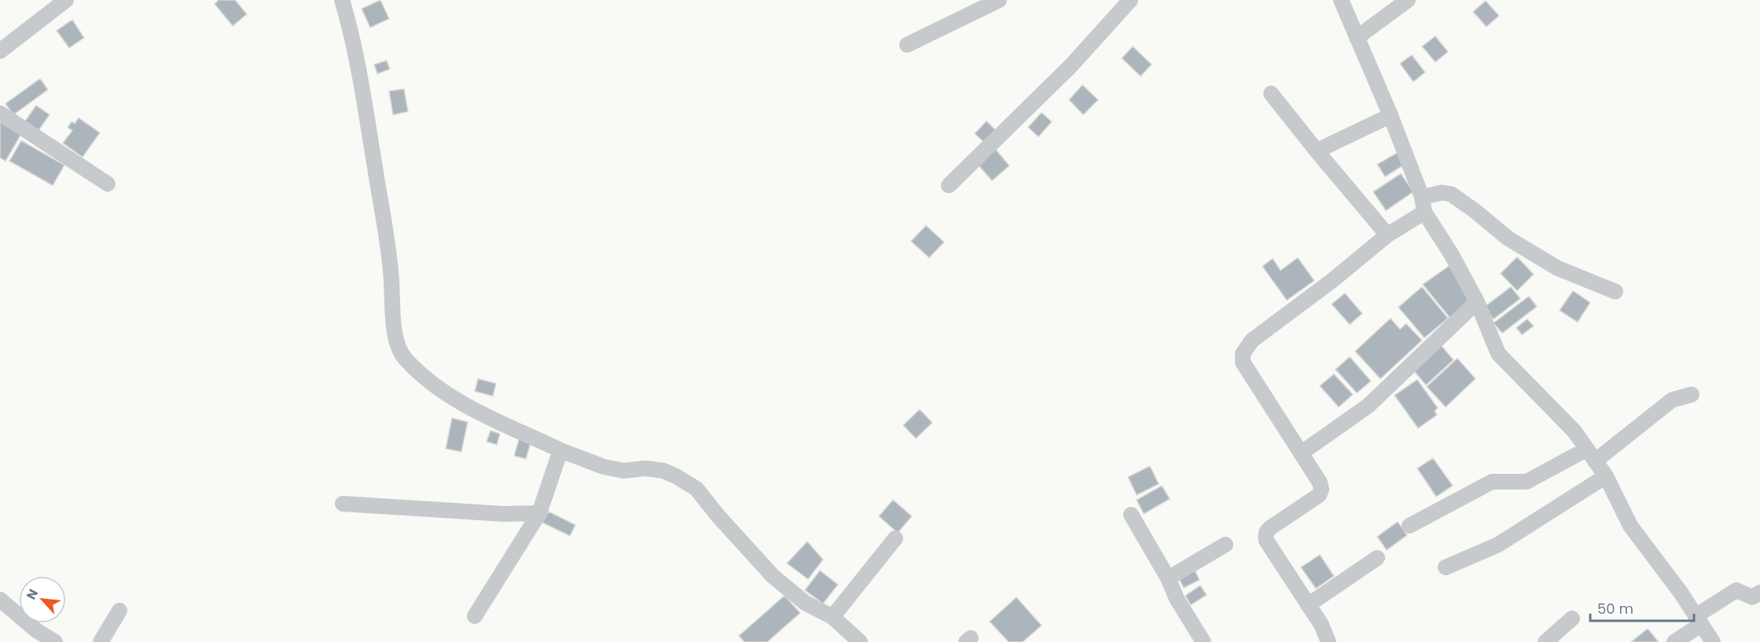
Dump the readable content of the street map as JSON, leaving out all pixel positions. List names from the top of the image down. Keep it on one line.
{"scale_bar":"50 m","north":"top left"}
